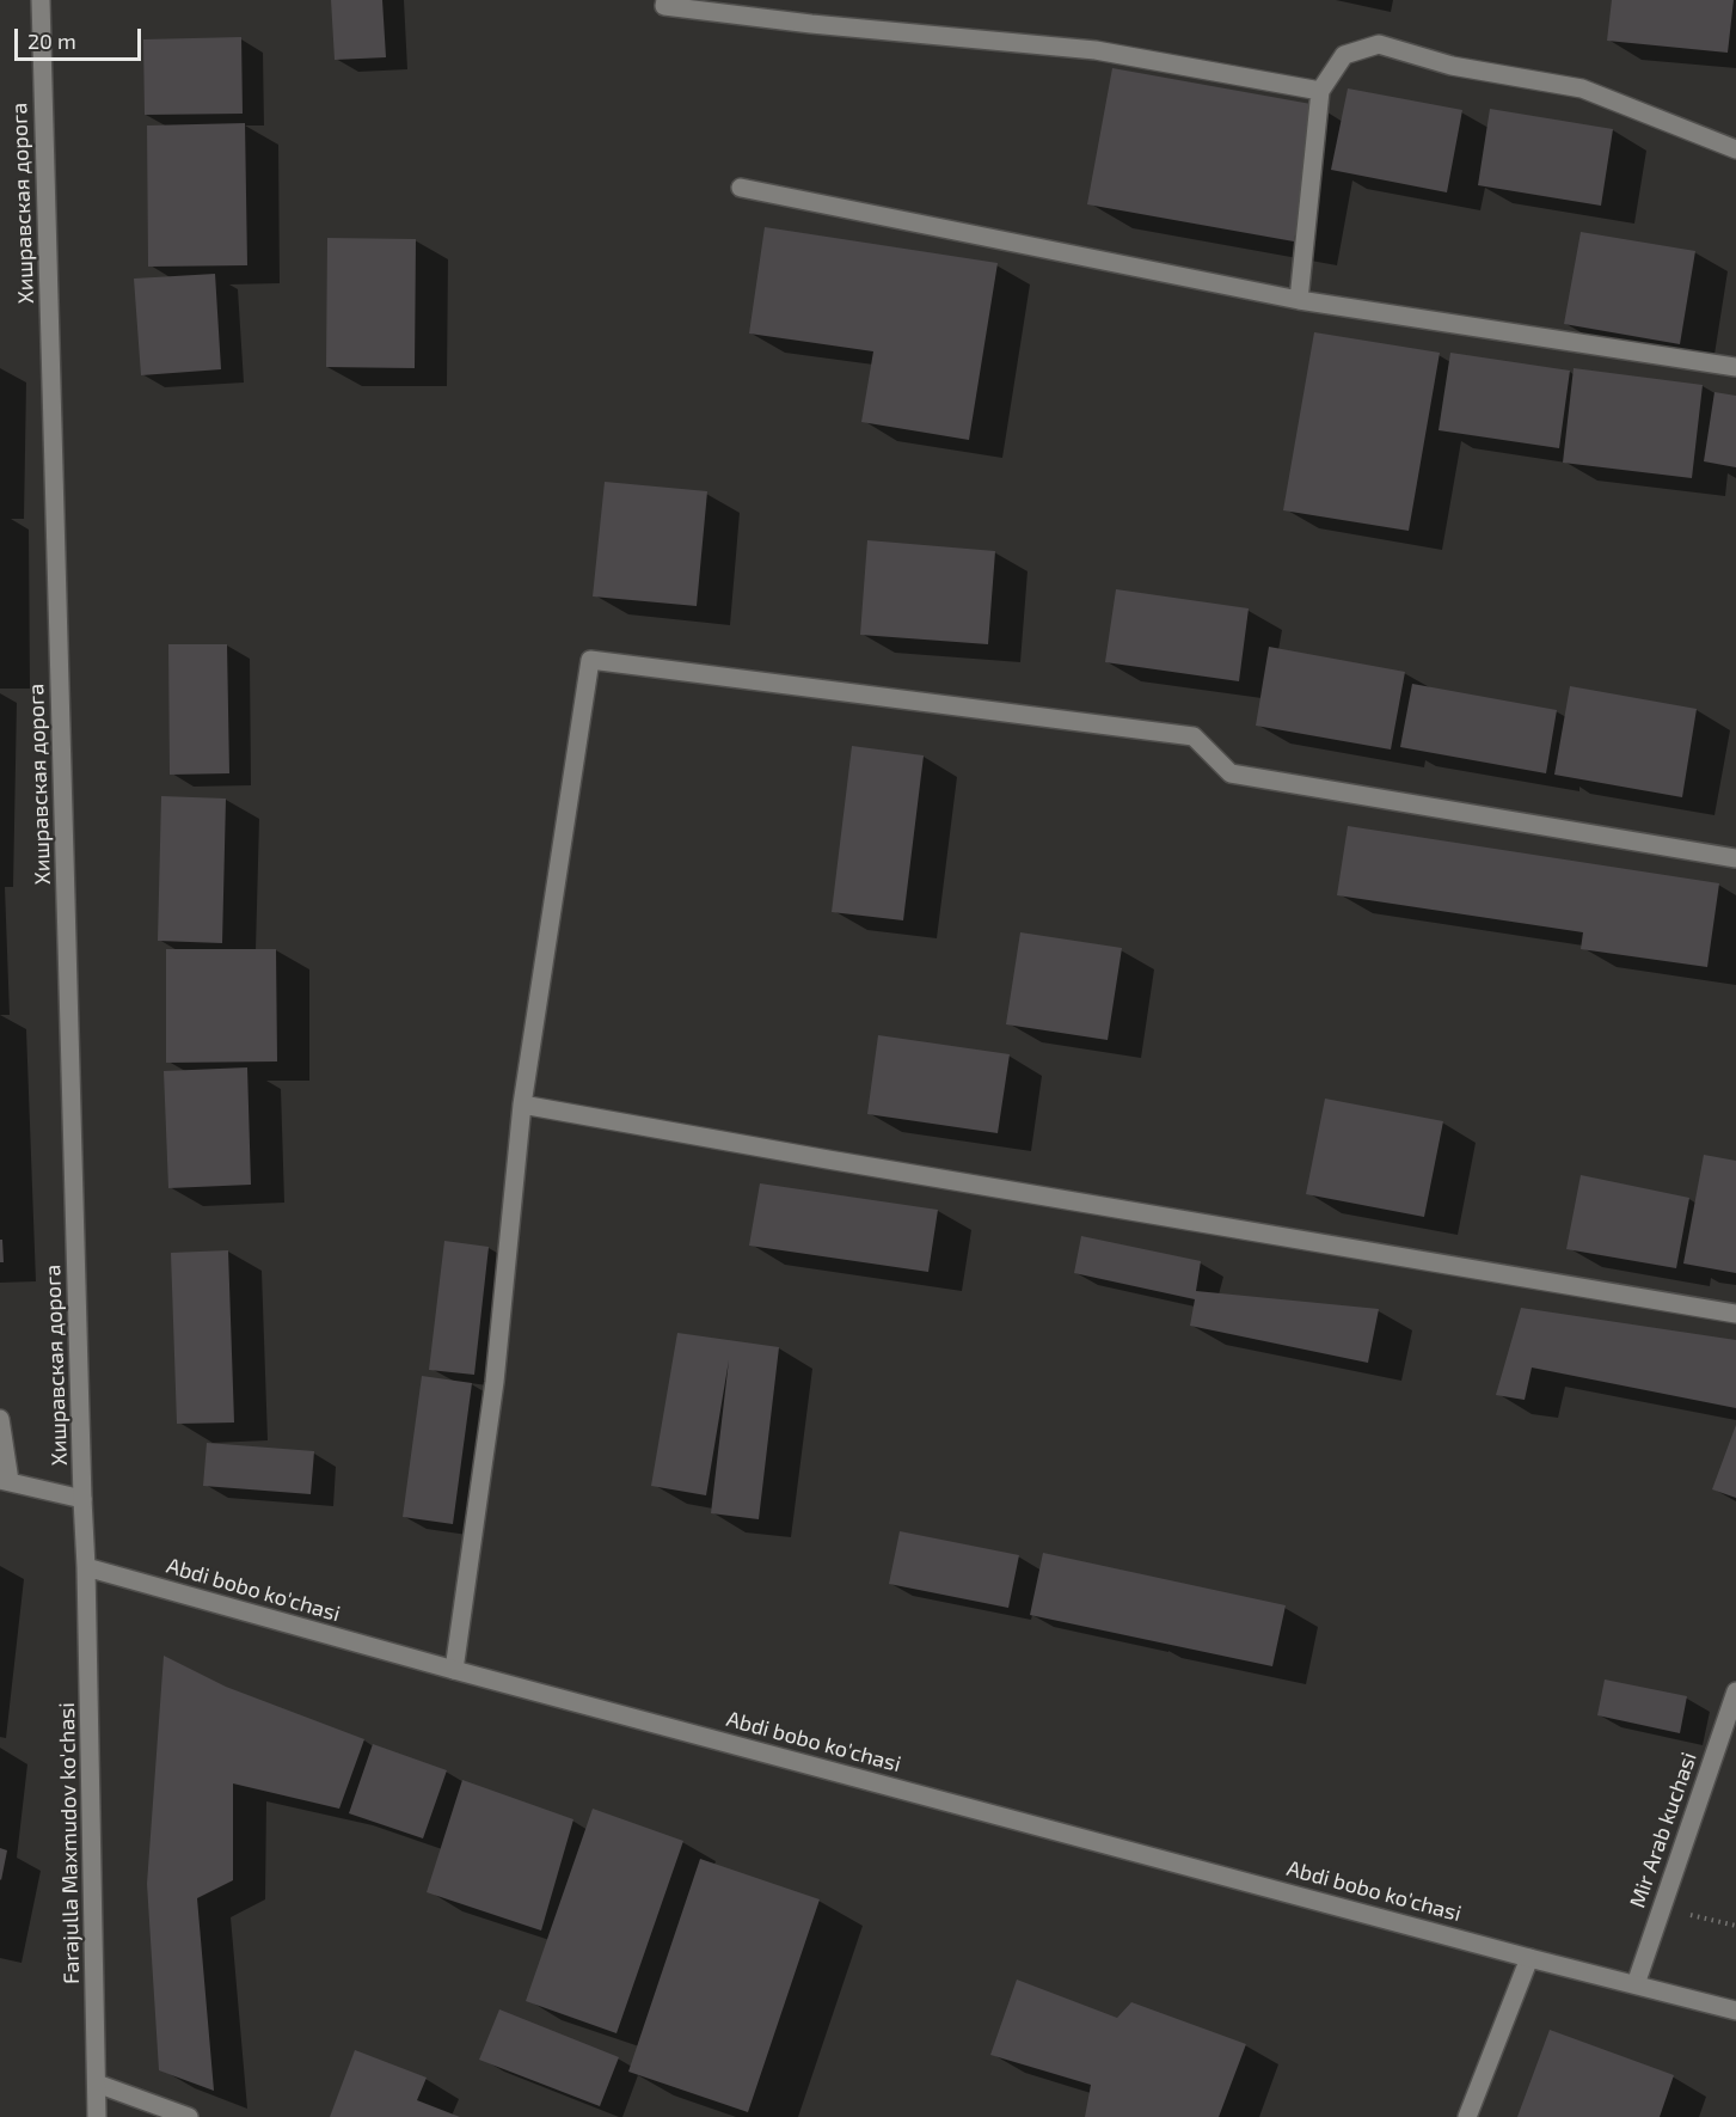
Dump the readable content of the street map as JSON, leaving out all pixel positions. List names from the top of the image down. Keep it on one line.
{"streets":{"street":["Хишравская дорога","Abdi bobo ko'chasi","Mir Arab kuchasi","Farajulla Maxmudov ko'chasi"]},"crossings":[["Хишравская дорога","Abdi bobo ko'chasi"],["Хишравская дорога","Farajulla Maxmudov ko'chasi"],["Abdi bobo ko'chasi","Farajulla Maxmudov ko'chasi"]],"scale_bar":"20 m"}
